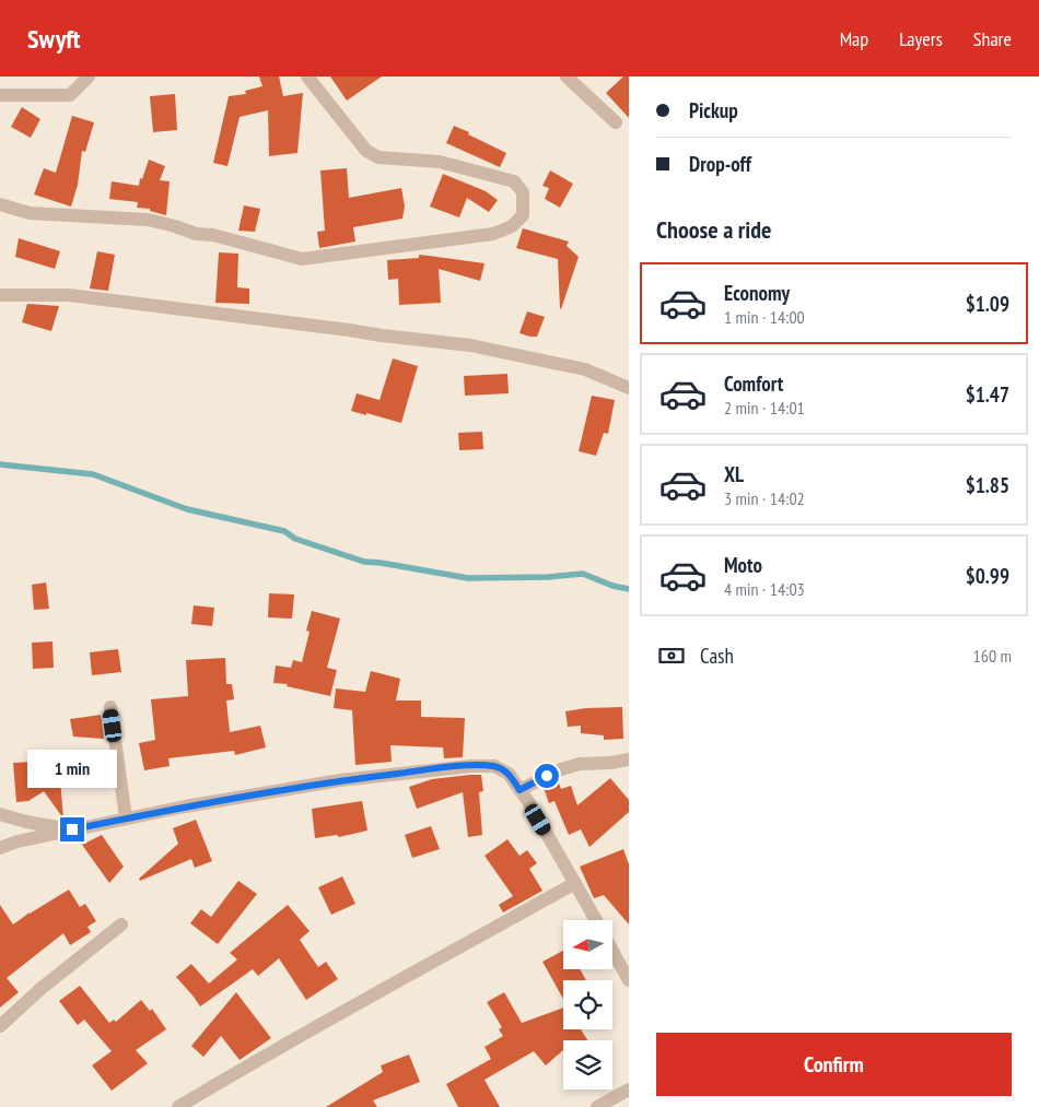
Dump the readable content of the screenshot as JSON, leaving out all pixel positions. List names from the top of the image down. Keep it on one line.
{"north":"left","page":{"header":"Swyft","nav":["Map","Layers","Share"],"banner":["Pickup","Drop-off"],"heading":"Choose a ride","list":[{"name":"Economy","note":"1 min · 14:00","value":"$1.09"},{"name":"Comfort","note":"2 min · 14:01","value":"$1.47"},{"name":"XL","note":"3 min · 14:02","value":"$1.85"},{"name":"Moto","note":"4 min · 14:03","value":"$0.99"}],"pay":["Cash","160 m"],"bubble":"1 min","buttons":"Confirm"}}
